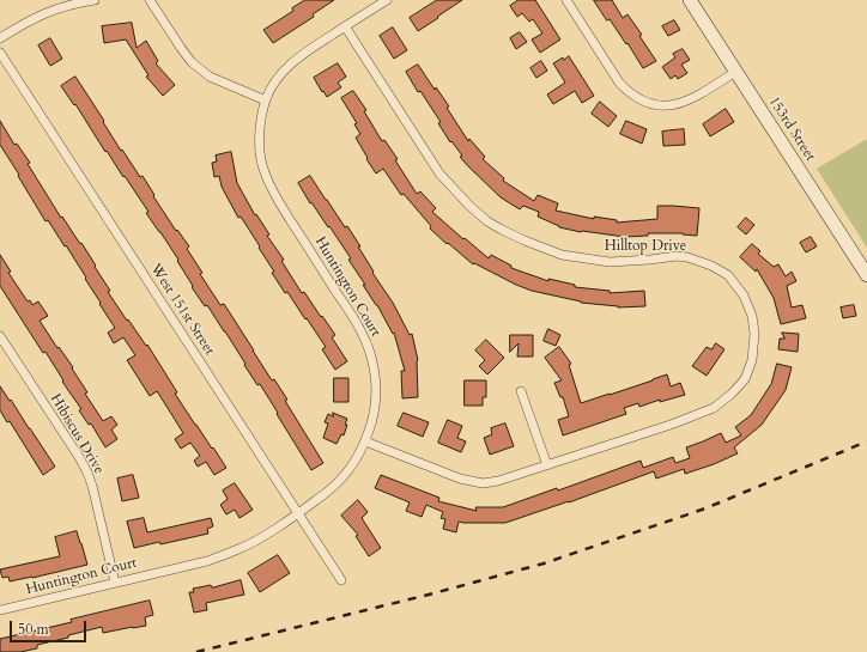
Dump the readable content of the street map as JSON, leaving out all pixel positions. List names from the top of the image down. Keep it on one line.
{"streets":{"street":["153rd Street","Hilltop Drive","Huntington Court","West 151st Street","Hibiscus Drive"]},"crossings":[["Hilltop Drive","Huntington Court"],["Huntington Court","West 151st Street"],["Huntington Court","Hibiscus Drive"]],"scale_bar":"50 m"}
